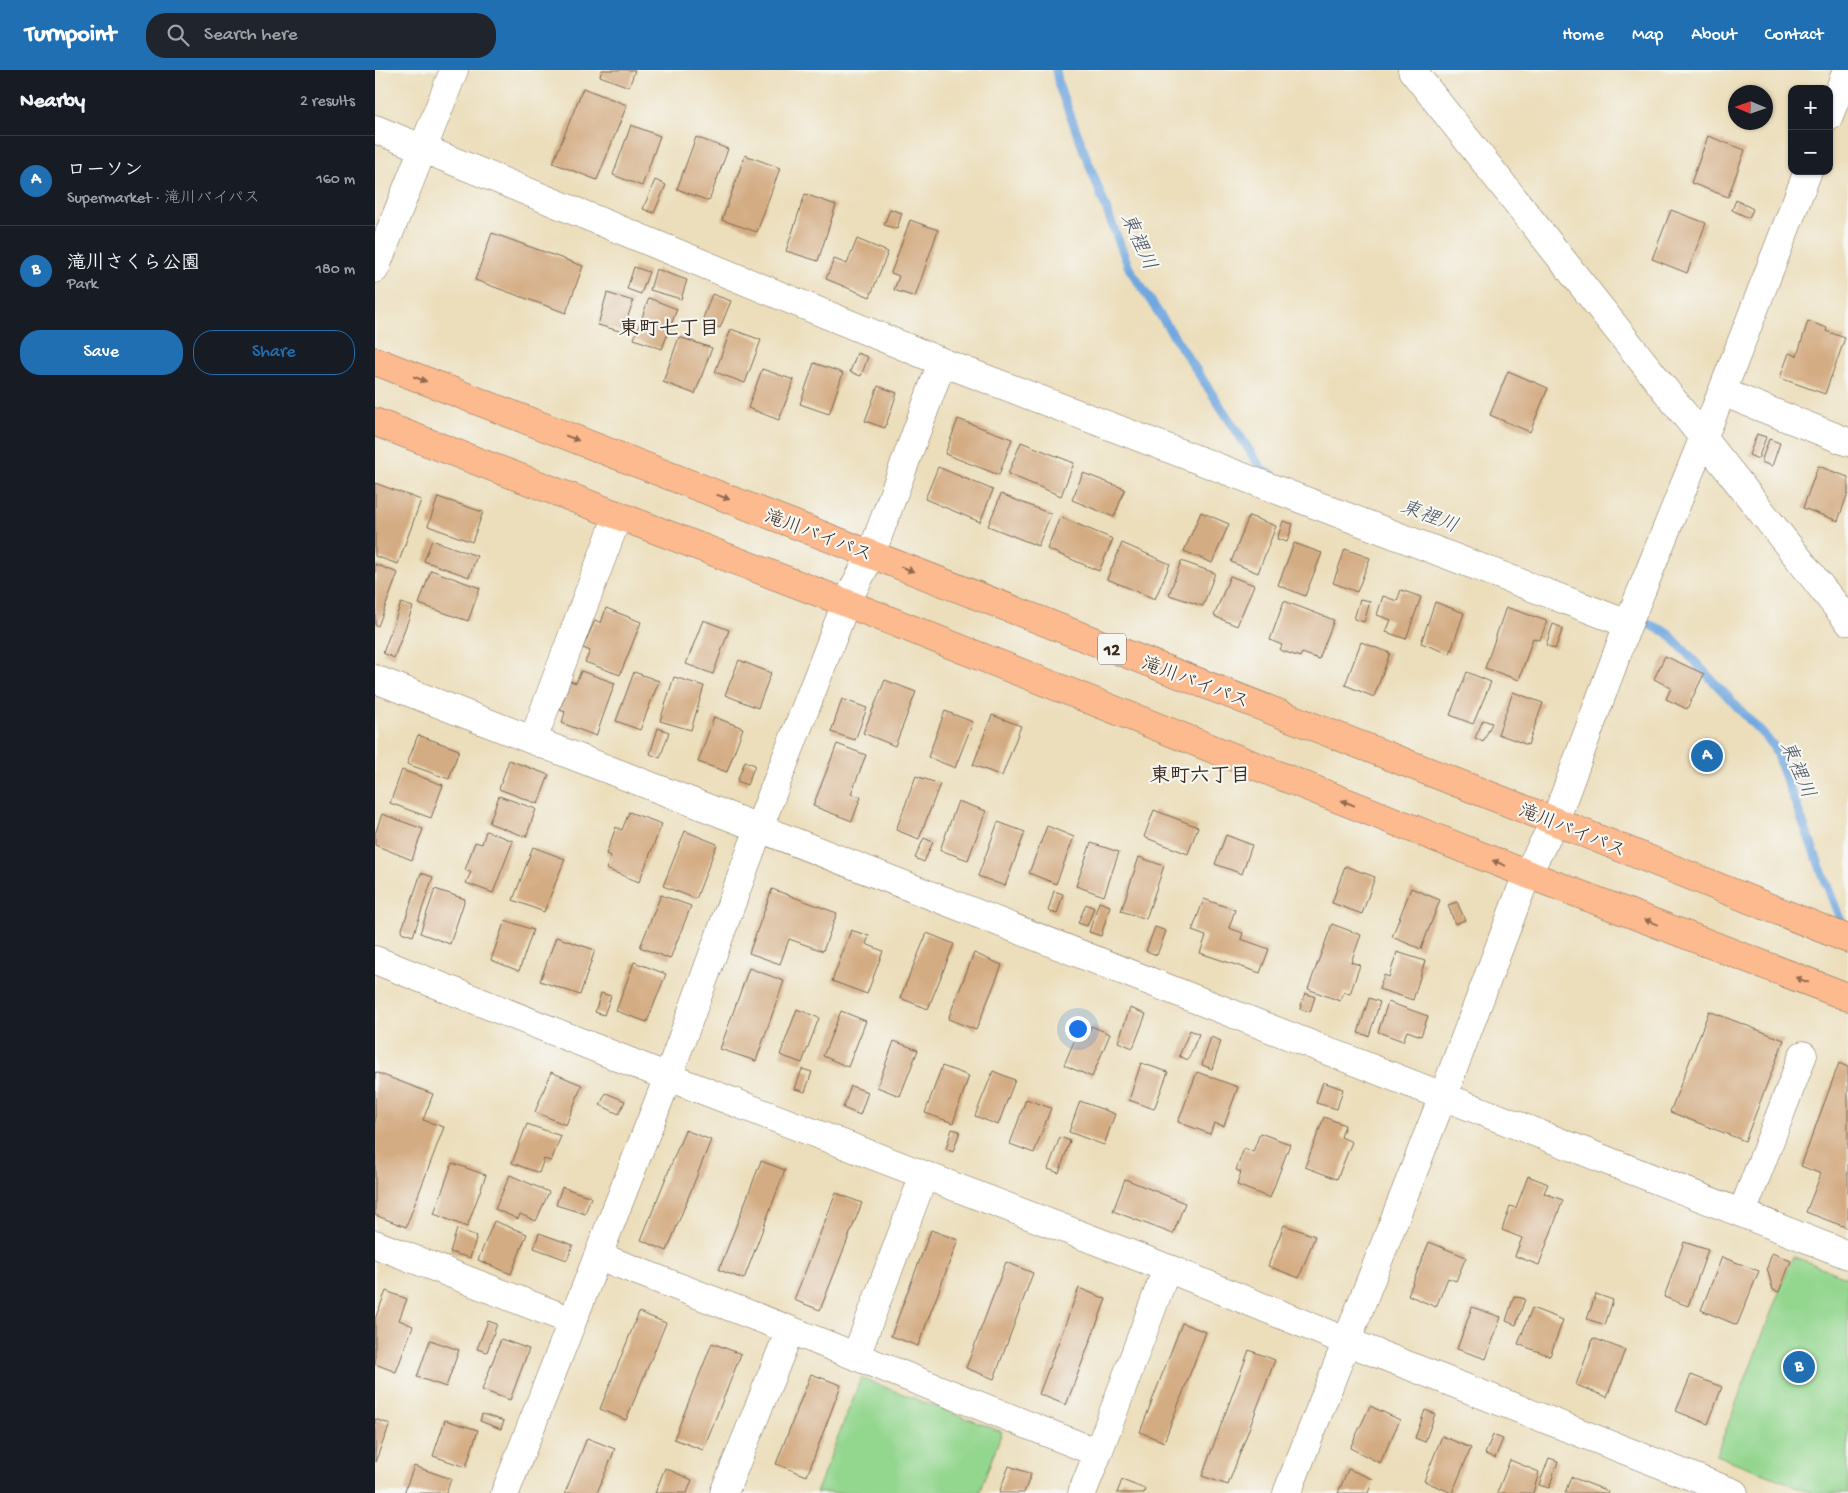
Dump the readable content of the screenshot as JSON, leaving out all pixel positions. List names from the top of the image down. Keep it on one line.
{"streets":{"highway":["滝川バイパス","12"]},"districts":["東町七丁目","東町六丁目"],"water":["東裡川"],"north":"left","page":{"header":"Turnpoint","search":"Search here","nav":["Home","Map","About","Contact"],"heading":["Nearby","2 results"],"map_buttons":["+","−"],"list":[{"mark":"A","name":"ローソン","note":"Supermarket · 滝川バイパス","value":"160 m"},{"mark":"B","name":"滝川さくら公園","note":"Park","value":"180 m"}],"buttons":["Save","Share"],"pins":["A","B"]}}
